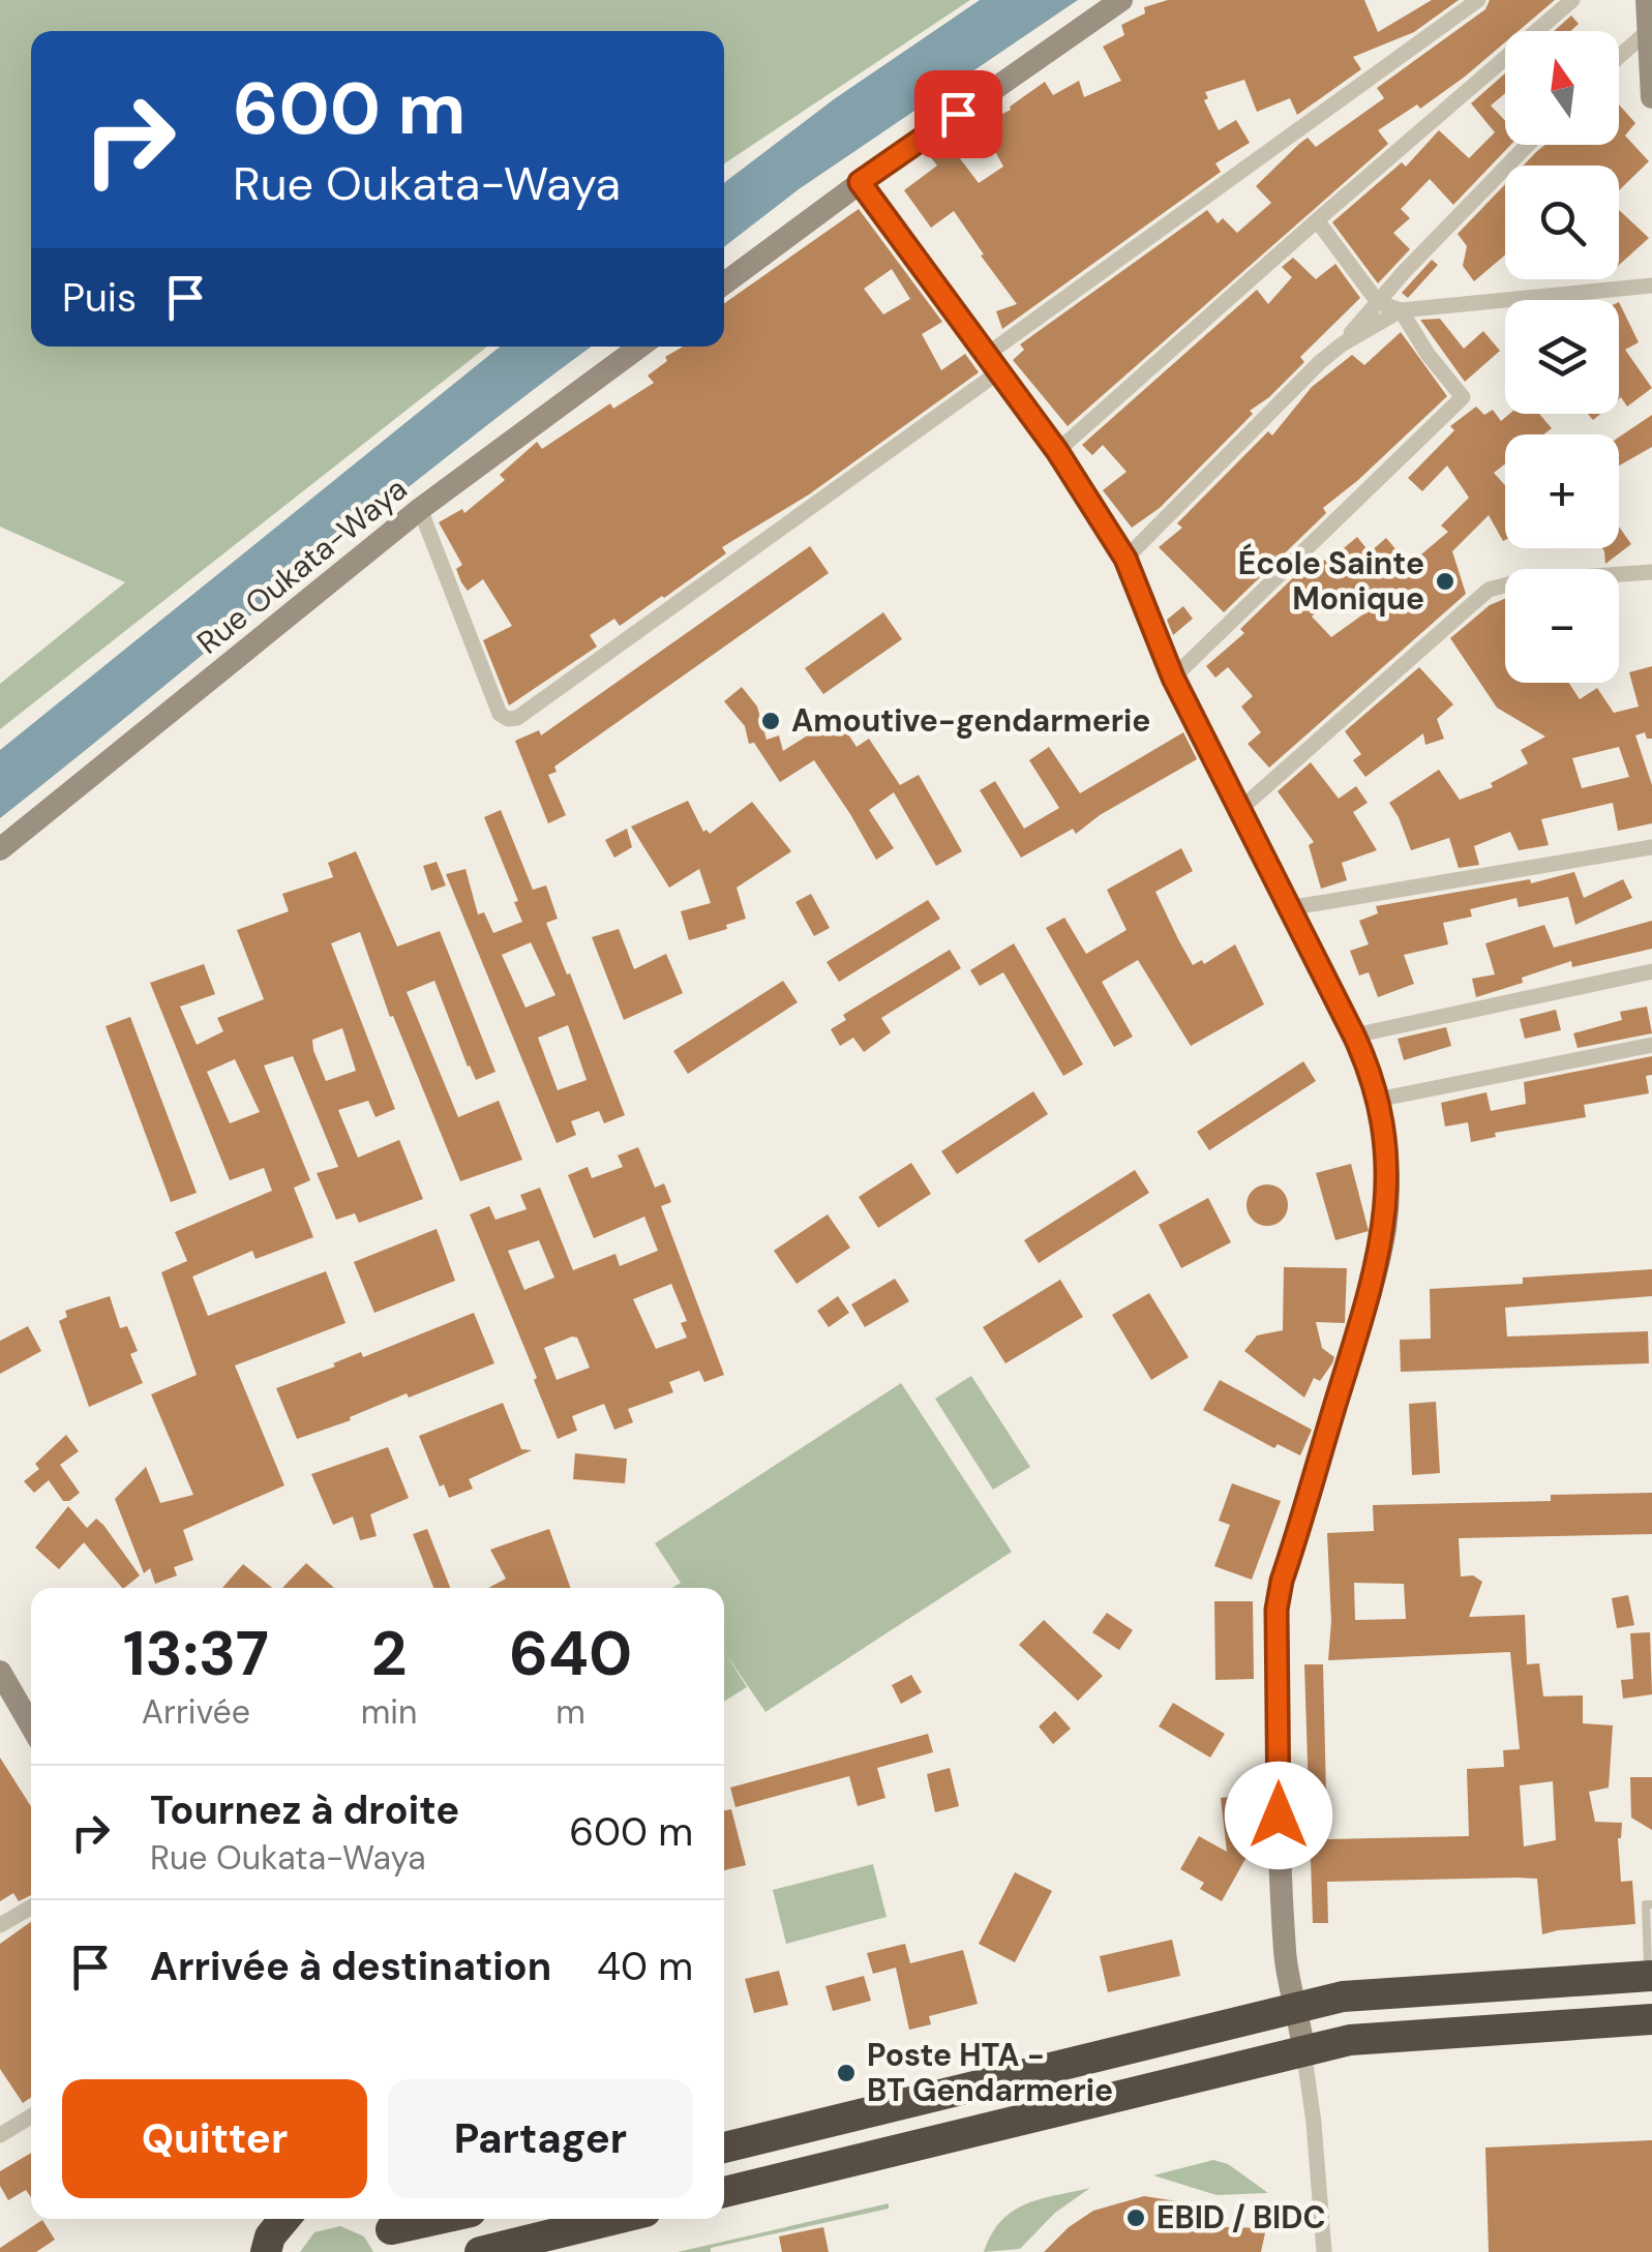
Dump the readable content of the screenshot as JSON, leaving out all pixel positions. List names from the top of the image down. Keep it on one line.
{"streets":{"street":["Rue Oukata-Waya"]},"places":["École Sainte Monique","Amoutive-gendarmerie","Poste HTA - BT Gendarmerie","EBID / BIDC"],"north":"top","page":{"map_buttons":["+","−"],"turn":["600 m","Rue Oukata-Waya"],"then":"Puis","eta":["13:37","Arrivée","2","min","640","m"],"list":[{"name":"Tournez à droite","note":"Rue Oukata-Waya","value":"600 m"},{"name":"Arrivée à destination","value":"40 m"}],"buttons":["Quitter","Partager"]}}
